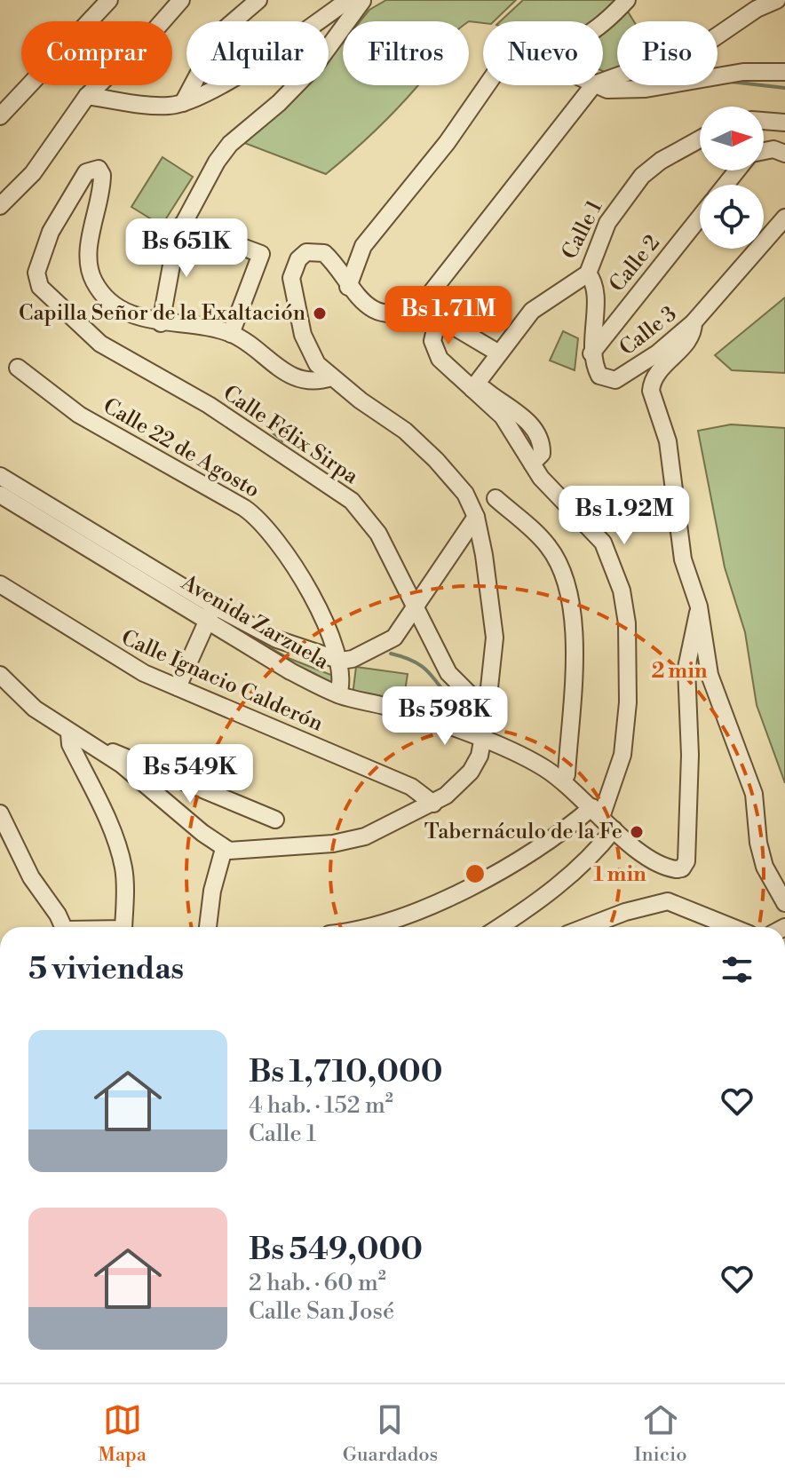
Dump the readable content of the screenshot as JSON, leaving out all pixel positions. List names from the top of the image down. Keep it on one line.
{"streets":{"street":["Calle 1","Calle 2","Calle 3","Calle Félix Sirpa","Calle 22 de Agosto","Avenida Zarzuela","Calle Ignacio Calderón"]},"crossings":[["Calle 1","Calle 3"],["Calle 2","Calle 3"],["Calle Félix Sirpa","Avenida Zarzuela"],["Calle 22 de Agosto","Avenida Zarzuela"]],"places":["Capilla Señor de la Exaltación","Tabernáculo de la Fe"],"north":"right","page":{"chip":["Comprar","Alquilar","Filtros","Nuevo","Piso"],"price":["Bs 651K","Bs 1.71M","Bs 1.92M","Bs 598K","Bs 549K"],"heading":"5 viviendas","list":[{"name":"Bs 1,710,000","note":"4 hab. · 152 m² · Calle 1"},{"name":"Bs 549,000","note":"2 hab. · 60 m² · Calle San José"}],"tabs":["Mapa","Guardados","Inicio"]},"rings":["2 min","1 min"]}
